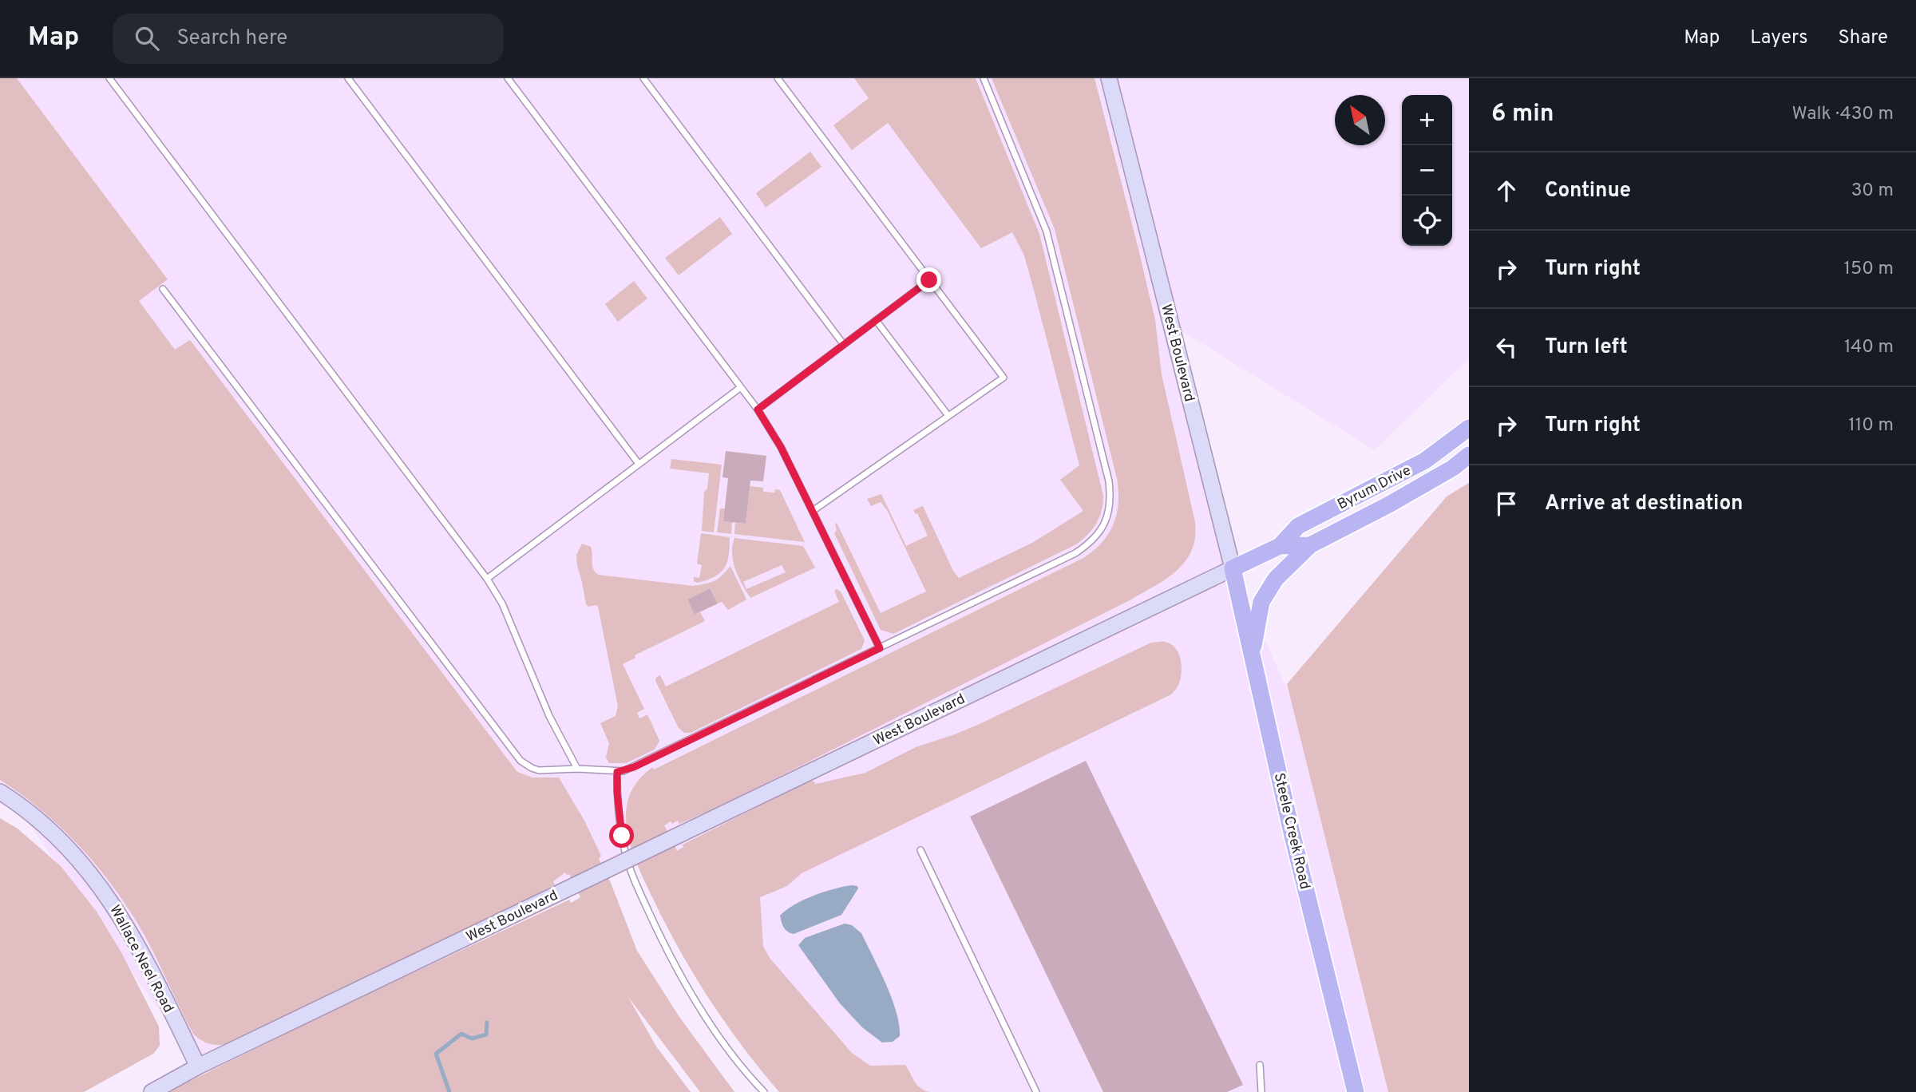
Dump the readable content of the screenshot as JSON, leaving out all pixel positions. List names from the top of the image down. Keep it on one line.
{"streets":{"main road":["Byrum Drive","Steele Creek Road"],"street":["West Boulevard","Wallace Neel Road"]},"crossings":[["West Boulevard","Byrum Drive"],["West Boulevard","Steele Creek Road"],["West Boulevard","Wallace Neel Road"],["Byrum Drive","Steele Creek Road"]],"north":"top left","page":{"header":"Map","search":"Search here","nav":["Map","Layers","Share"],"heading":["6 min","Walk · 430 m"],"map_buttons":["+","−"],"list":[["Continue","30 m"],["Turn right","150 m"],["Turn left","140 m"],["Turn right","110 m"],"Arrive at destination"]}}
